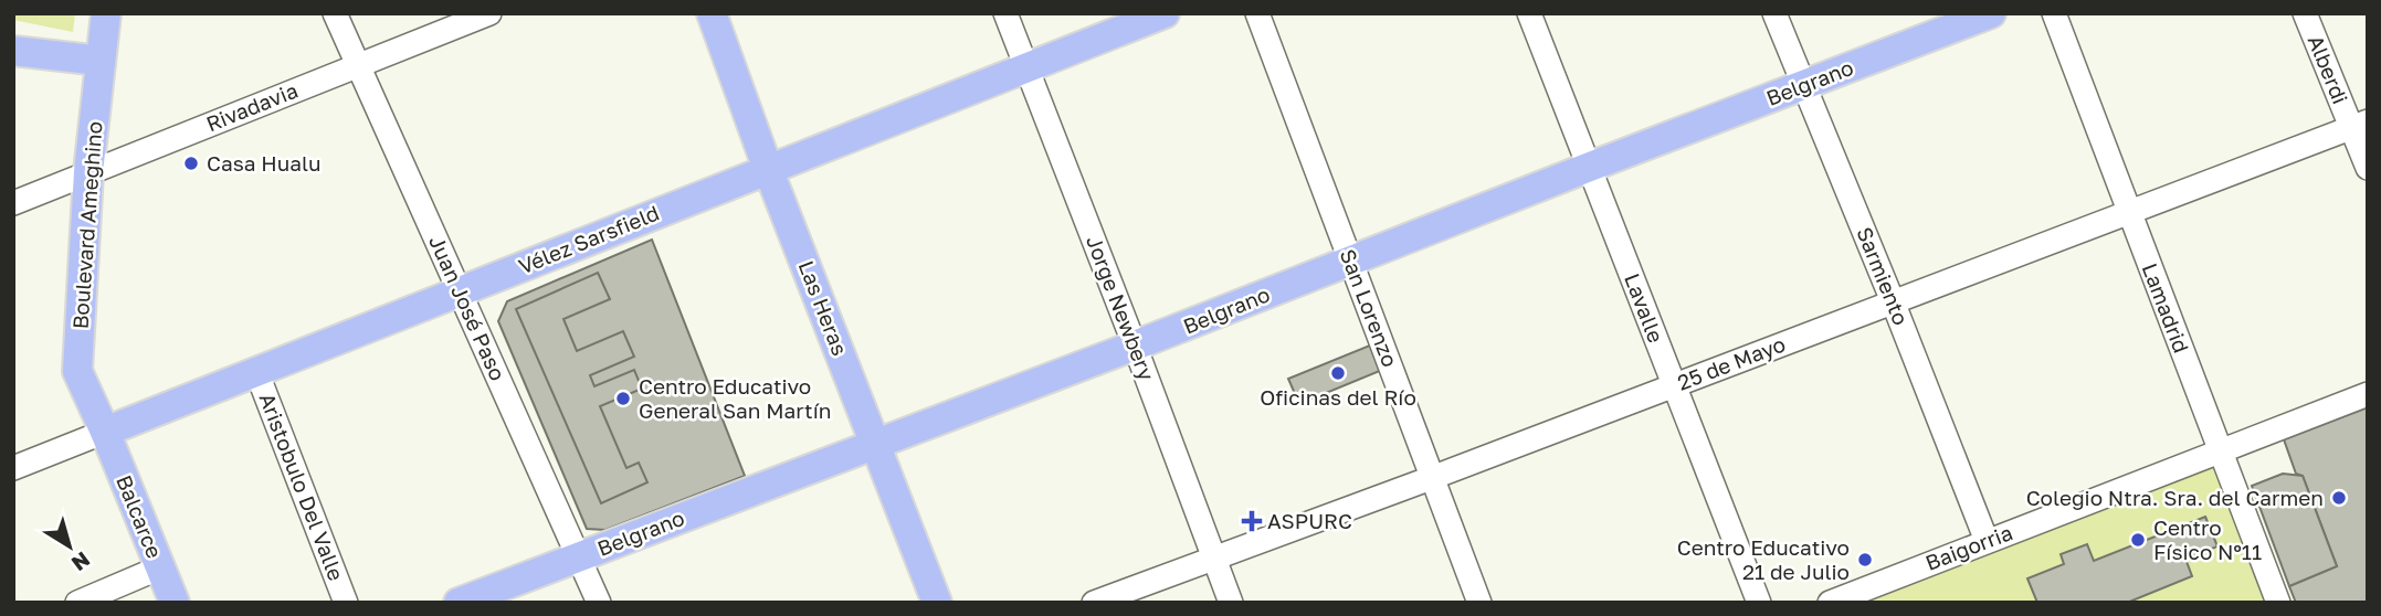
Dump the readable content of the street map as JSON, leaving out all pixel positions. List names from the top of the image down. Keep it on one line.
{"streets":{"main road":["Belgrano","Boulevard Ameghino","Vélez Sarsfield","Las Heras","Balcarce"],"street":["Alberdi","Rivadavia","Sarmiento","Juan José Paso","Jorge Newbery","San Lorenzo","Lavalle","Lamadrid","25 de Mayo","Aristobulo Del Valle","Baigorria"]},"crossings":[["Alberdi","25 de Mayo"],["Belgrano","Sarmiento"],["Belgrano","Juan José Paso"],["Belgrano","Las Heras"],["Belgrano","Jorge Newbery"],["Belgrano","San Lorenzo"],["Belgrano","Lavalle"],["Rivadavia","Boulevard Ameghino"],["Rivadavia","Juan José Paso"],["Boulevard Ameghino","Vélez Sarsfield"],["Boulevard Ameghino","Balcarce"],["Vélez Sarsfield","Juan José Paso"],["Vélez Sarsfield","Las Heras"],["Vélez Sarsfield","Jorge Newbery"],["Vélez Sarsfield","Aristobulo Del Valle"],["Vélez Sarsfield","Balcarce"],["Sarmiento","25 de Mayo"],["Sarmiento","Baigorria"],["Jorge Newbery","25 de Mayo"],["San Lorenzo","25 de Mayo"],["Lavalle","25 de Mayo"],["Lamadrid","25 de Mayo"],["Lamadrid","Baigorria"]],"places":{"other":["Casa Hualu","Oficinas del Río","Centro Educativo General San Martín","Colegio Ntra. Sra. del Carmen","Centro Físico Nº11","Centro Educativo 21 de Julio"],"health":["ASPURC"]},"north":"bottom right"}
